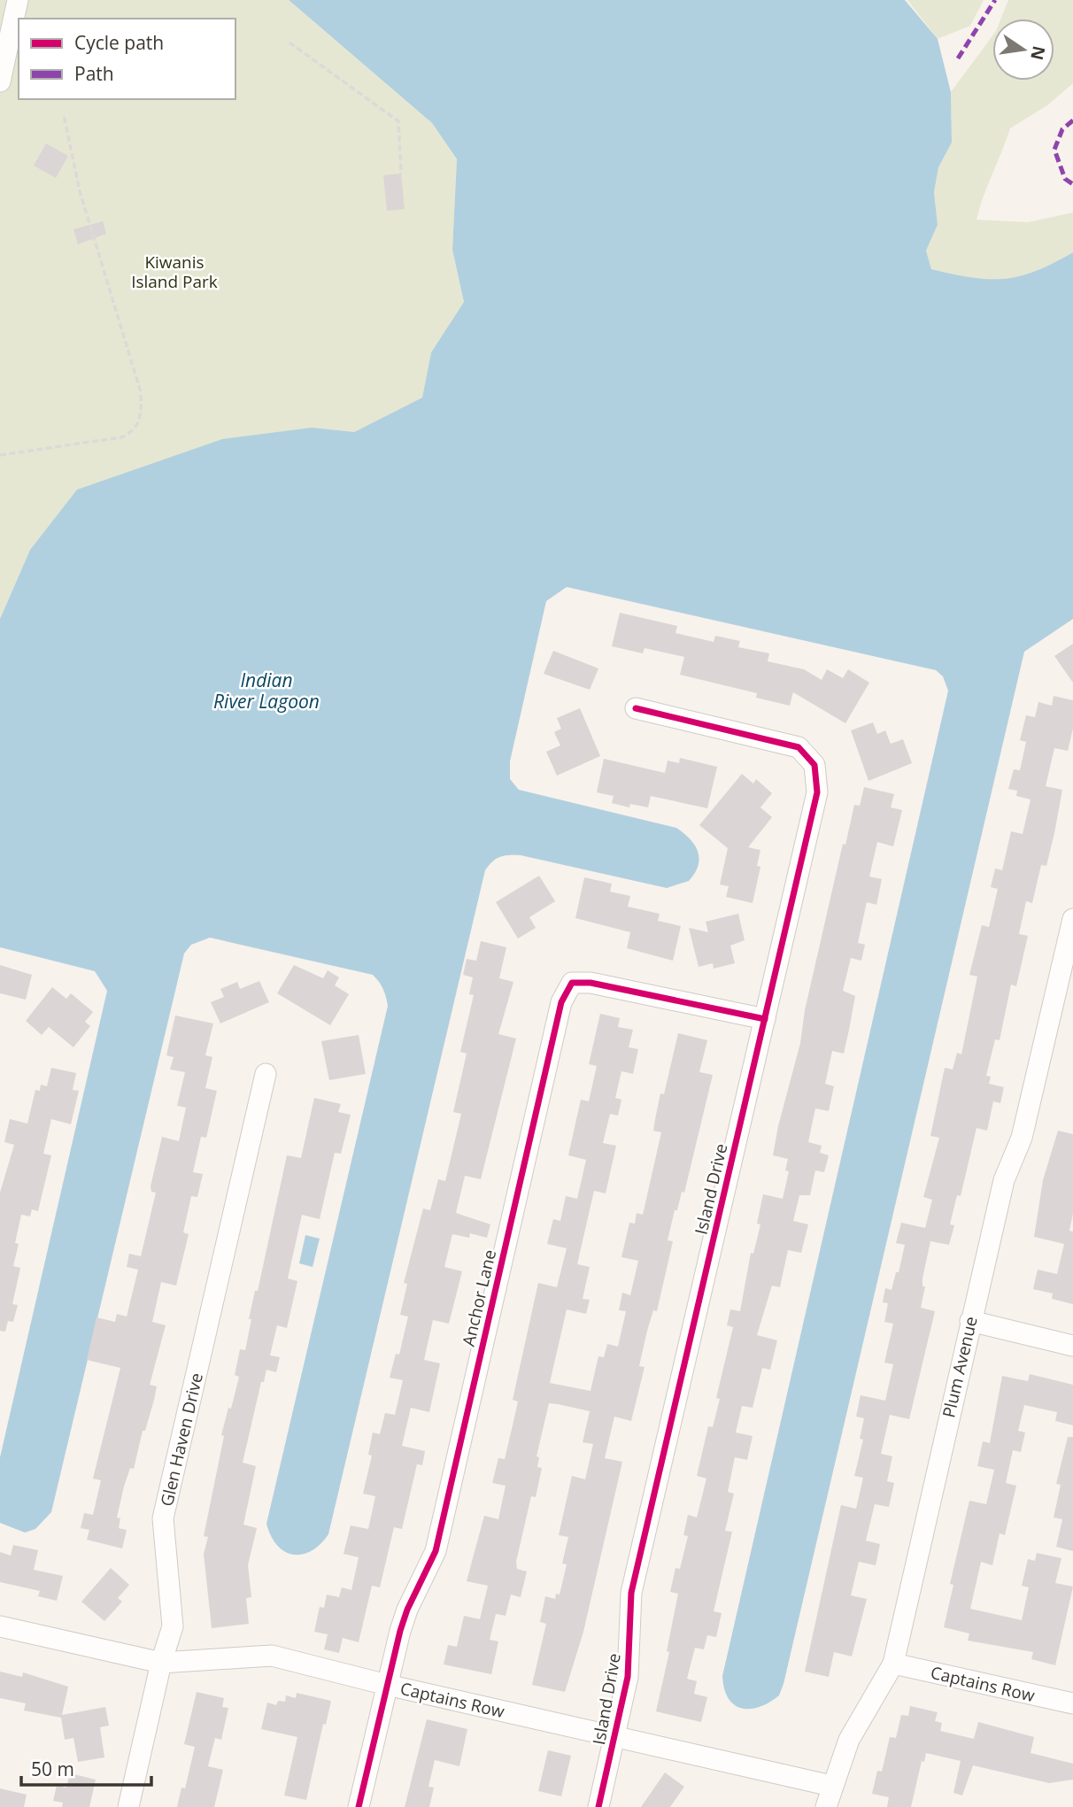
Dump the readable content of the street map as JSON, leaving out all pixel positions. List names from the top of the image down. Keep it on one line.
{"streets":{"street":["Island Drive","Anchor Lane","Plum Avenue","Glen Haven Drive","Captains Row"]},"crossings":[["Island Drive","Anchor Lane"],["Island Drive","Captains Row"],["Anchor Lane","Captains Row"],["Plum Avenue","Captains Row"],["Glen Haven Drive","Captains Row"]],"water":["Indian River Lagoon"],"parks":["Kiwanis Island Park"],"legend":["Cycle path","Path"],"scale_bar":"50 m","north":"right"}
